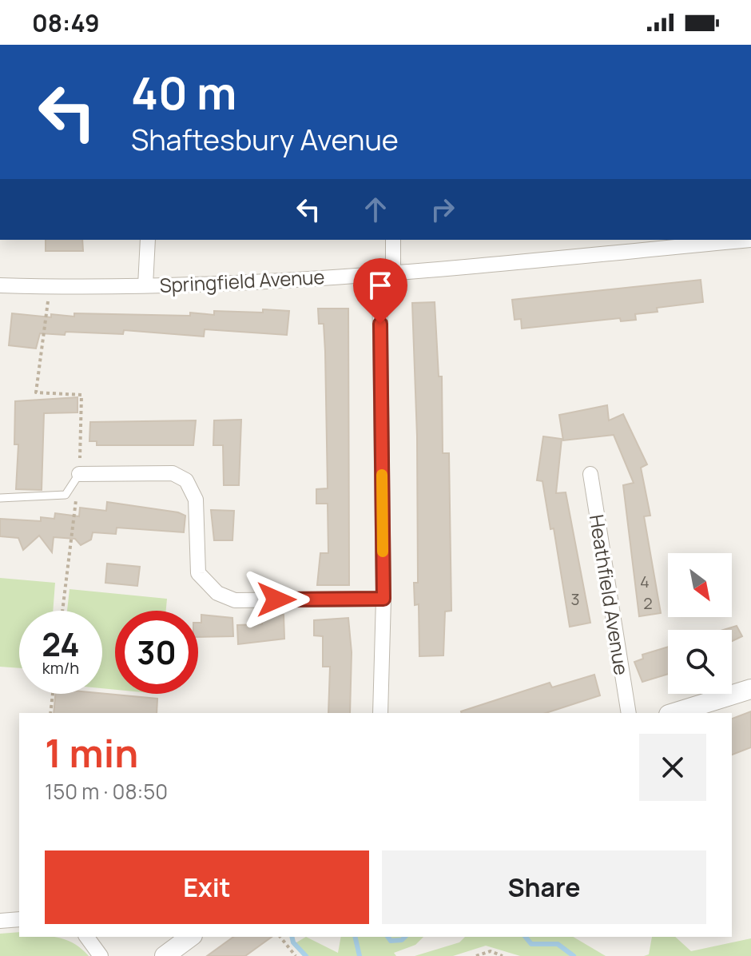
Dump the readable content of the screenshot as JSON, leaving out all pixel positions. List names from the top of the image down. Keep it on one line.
{"streets":{"street":["Springfield Avenue","Heathfield Avenue"]},"house_numbers":["4","3","2"],"north":"bottom right","page":{"status":"08:49","turn":["40 m","Shaftesbury Avenue"],"speed":"24 km/h","limit":"30","heading":["1 min","150 m · 08:50"],"buttons":["Exit","Share"]}}
